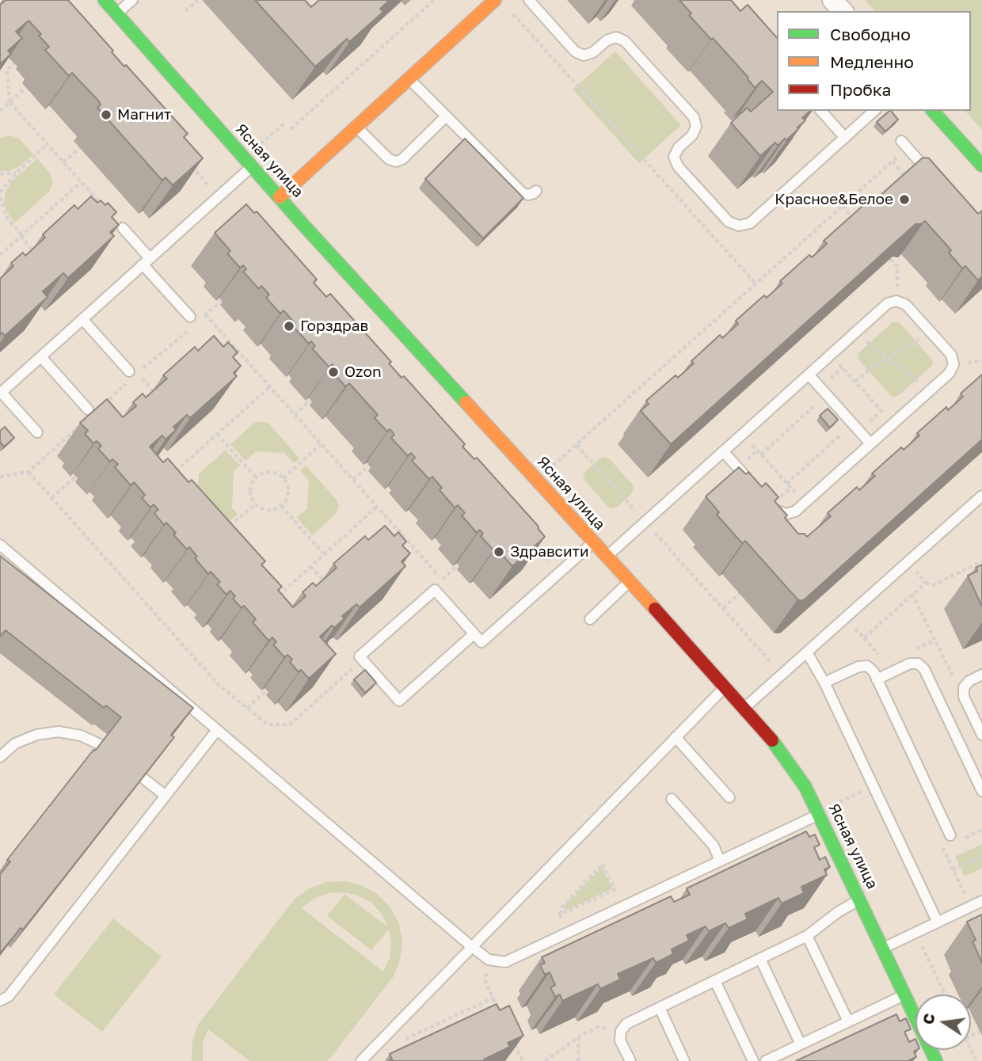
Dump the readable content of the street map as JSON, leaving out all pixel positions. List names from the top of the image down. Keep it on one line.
{"streets":{"street":["Ясная улица"]},"places":["Магнит","Красное&Белое","Горздрав","Ozon","Здравсити"],"legend":["Свободно","Медленно","Пробка"],"north":"left"}
